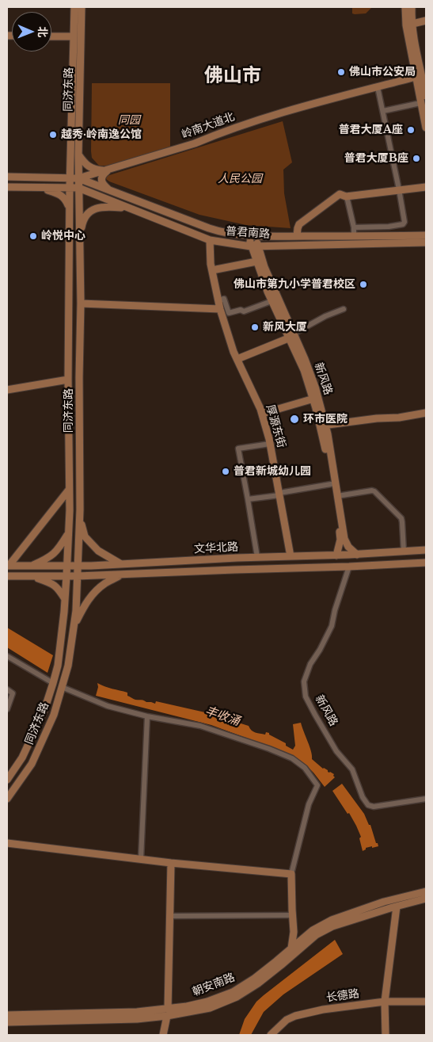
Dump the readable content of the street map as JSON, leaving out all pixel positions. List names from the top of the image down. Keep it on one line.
{"streets":{"main road":["同济东路","岭南大道北","普君南路","新风路","厚源东街","文华北路","朝安南路","长德路"]},"crossings":[["同济东路","岭南大道北"],["同济东路","普君南路"],["同济东路","文华北路"],["岭南大道北","普君南路"],["普君南路","新风路"],["普君南路","厚源东街"],["新风路","文华北路"],["厚源东街","文华北路"]],"districts":["佛山市"],"water":["丰收涌"],"parks":["同园","人民公园"],"places":["佛山市公安局","普君大厦A座","越秀·岭南逸公馆","普君大厦B座","岭悦中心","佛山市第九小学普君校区","新风大厦","环市医院","普君新城幼儿园"],"north":"right"}
